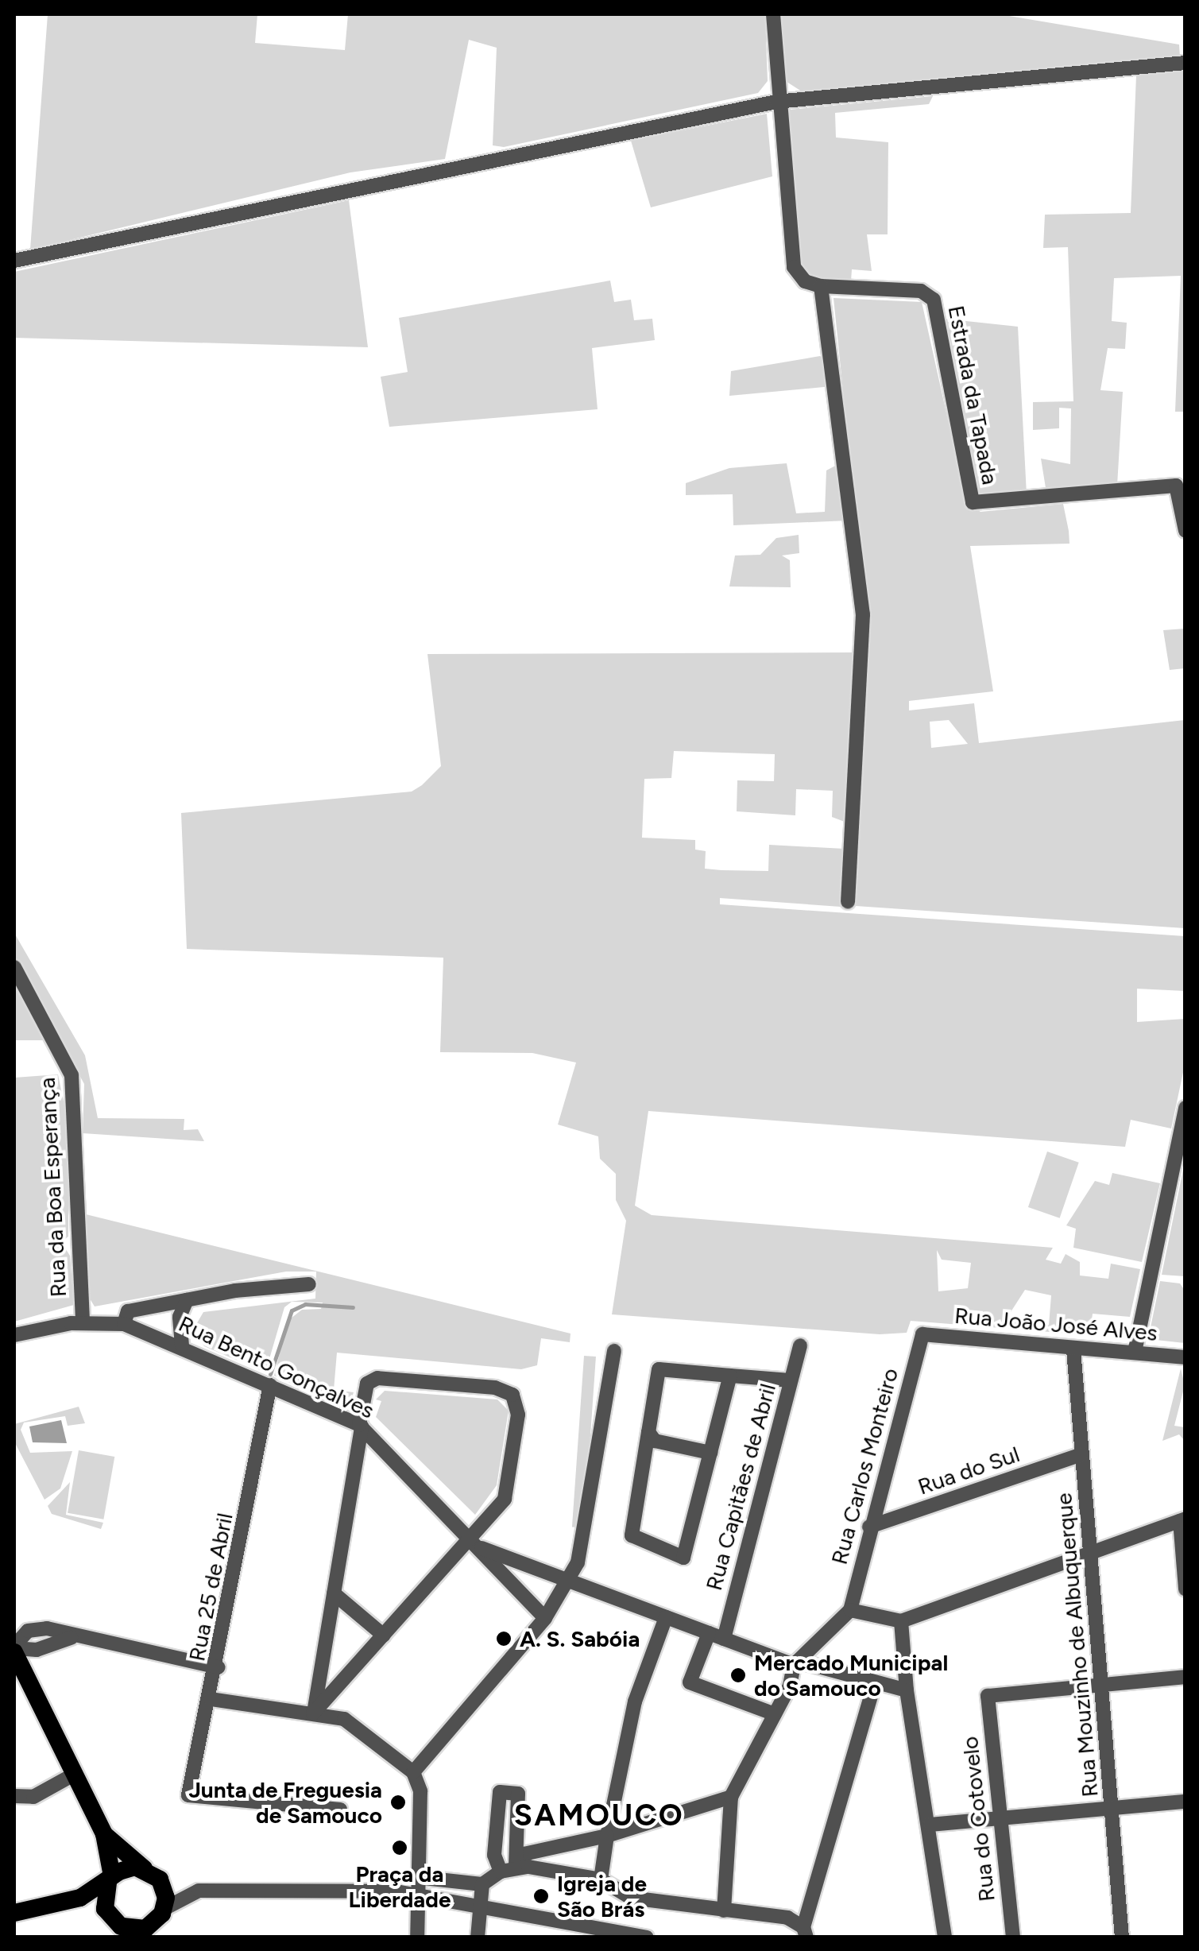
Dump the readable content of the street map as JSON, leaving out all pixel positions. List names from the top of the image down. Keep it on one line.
{"streets":{"street":["Estrada da Tapada","Rua da Boa Esperança","Rua João José Alves","Rua Bento Gonçalves","Rua Carlos Monteiro","Rua do Sul","Rua Capitães de Abril","Rua 25 de Abril","Rua Mouzinho de Albuquerque","Rua do Cotovelo"]},"crossings":[["Rua da Boa Esperança","Rua Bento Gonçalves"],["Rua João José Alves","Rua Carlos Monteiro"],["Rua João José Alves","Rua Mouzinho de Albuquerque"],["Rua Bento Gonçalves","Rua Capitães de Abril"],["Rua Bento Gonçalves","Rua 25 de Abril"],["Rua Carlos Monteiro","Rua do Sul"],["Rua do Sul","Rua Mouzinho de Albuquerque"],["Rua Mouzinho de Albuquerque","Rua do Cotovelo"]],"districts":["SAMOUCO"],"places":["A. S. Sabóia","Mercado Municipal do Samouco","Junta de Freguesia de Samouco","Praça da Liberdade","Igreja de São Brás"]}
